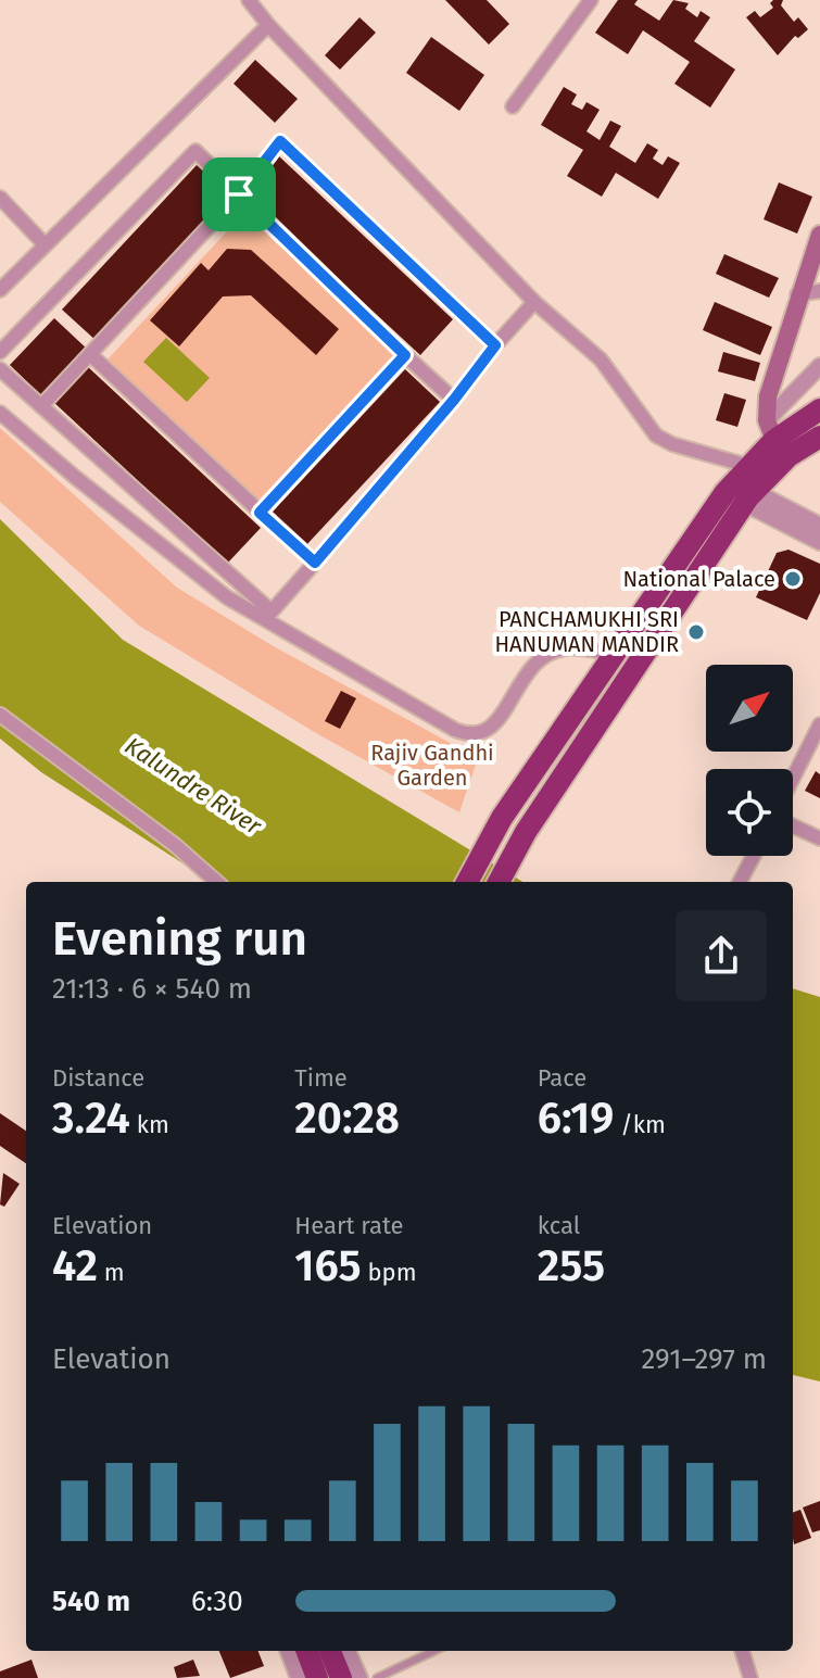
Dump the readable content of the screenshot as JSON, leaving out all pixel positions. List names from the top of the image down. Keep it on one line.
{"water":["Kalundre River"],"parks":["Rajiv Gandhi Garden"],"places":["National Palace","PANCHAMUKHI SRI HANUMAN MANDIR"],"north":"top right","page":{"heading":["Evening run","21:13 · 6 × 540 m"],"stats":[["Distance","3.24 km"],["Time","20:28"],["Pace","6:19 /km"],["Elevation","42 m"],["Heart rate","165 bpm"],["kcal","255"]],"chart":["Elevation","291–297 m"],"list":[{"name":"540 m","note":"6:30"}]}}
